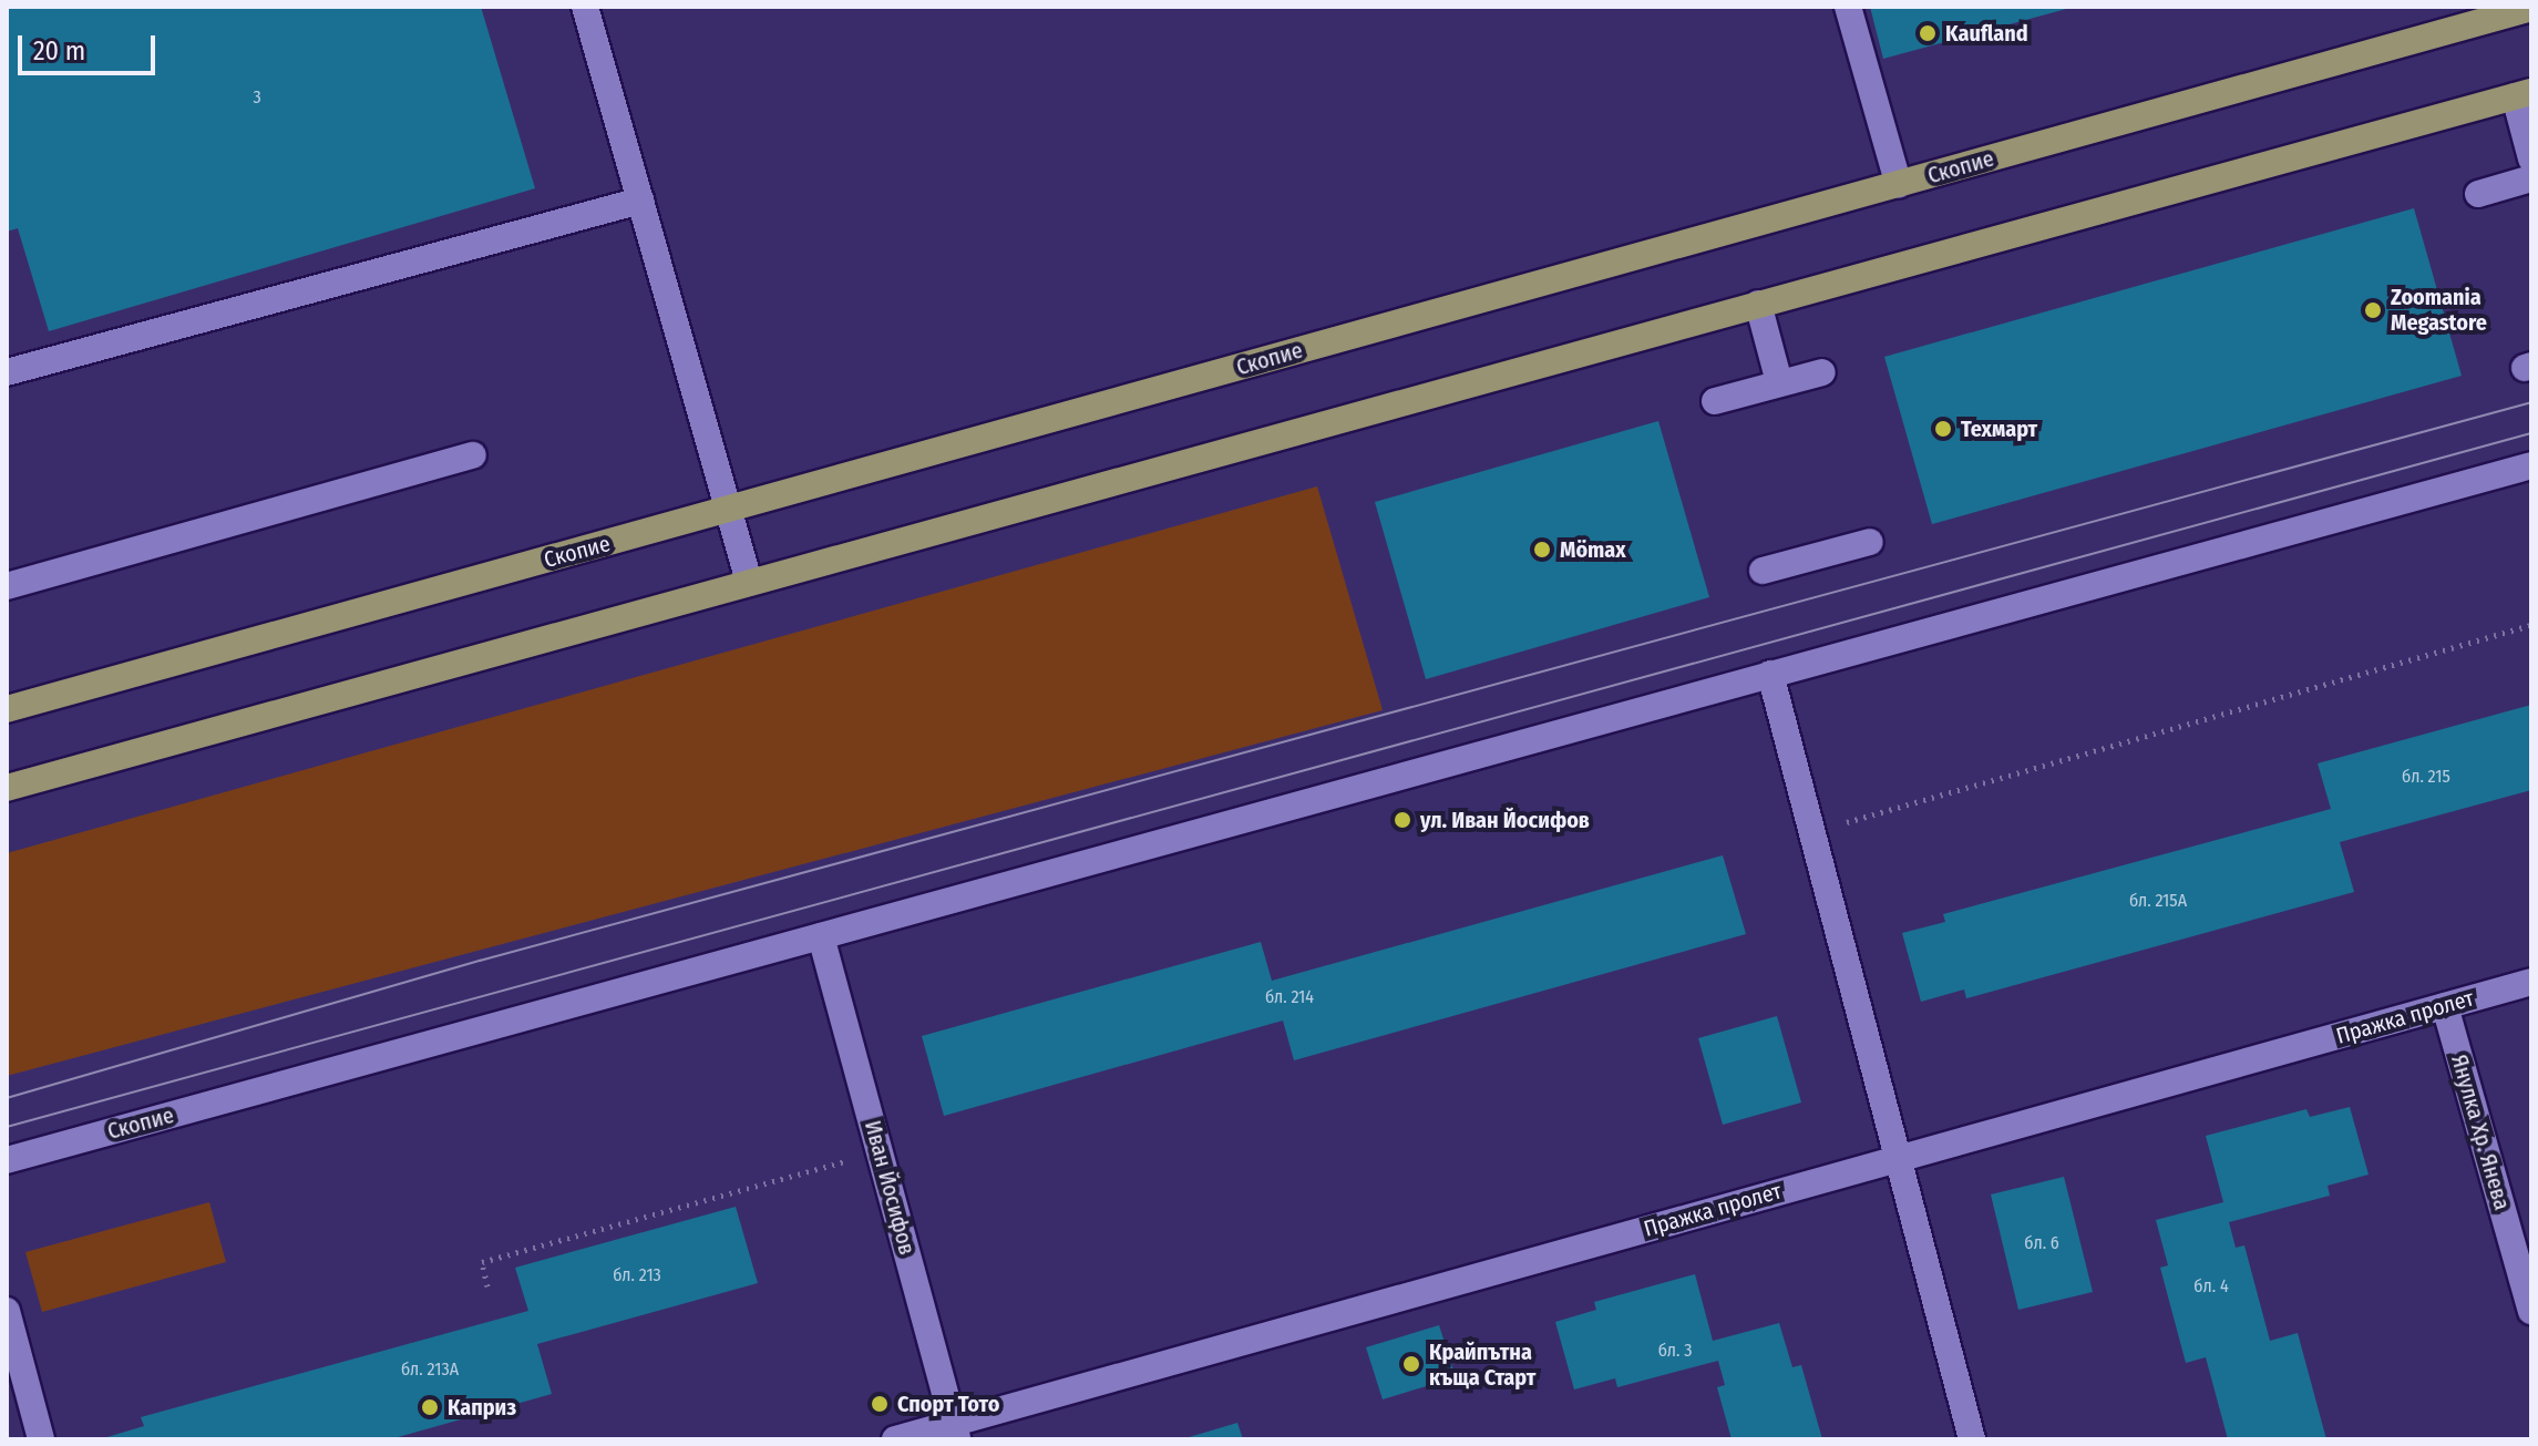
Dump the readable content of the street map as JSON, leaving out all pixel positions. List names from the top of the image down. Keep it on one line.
{"streets":{"main road":["Скопие"],"street":["Пражка пролет","Янулка Хр. Янева","Иван Йосифов"]},"crossings":[["Скопие","Иван Йосифов"],["Пражка пролет","Янулка Хр. Янева"],["Пражка пролет","Иван Йосифов"]],"places":["Kaufland","Zoomania Megastore","Техмарт","Mömax","ул. Иван Йосифов","Крайпътна къща Старт","Спорт Тото","Каприз"],"house_numbers":["3","бл. 215","бл. 215А","бл. 214","бл. 6","бл. 213","бл. 4","бл. 3","бл. 213А"],"scale_bar":"20 m"}
